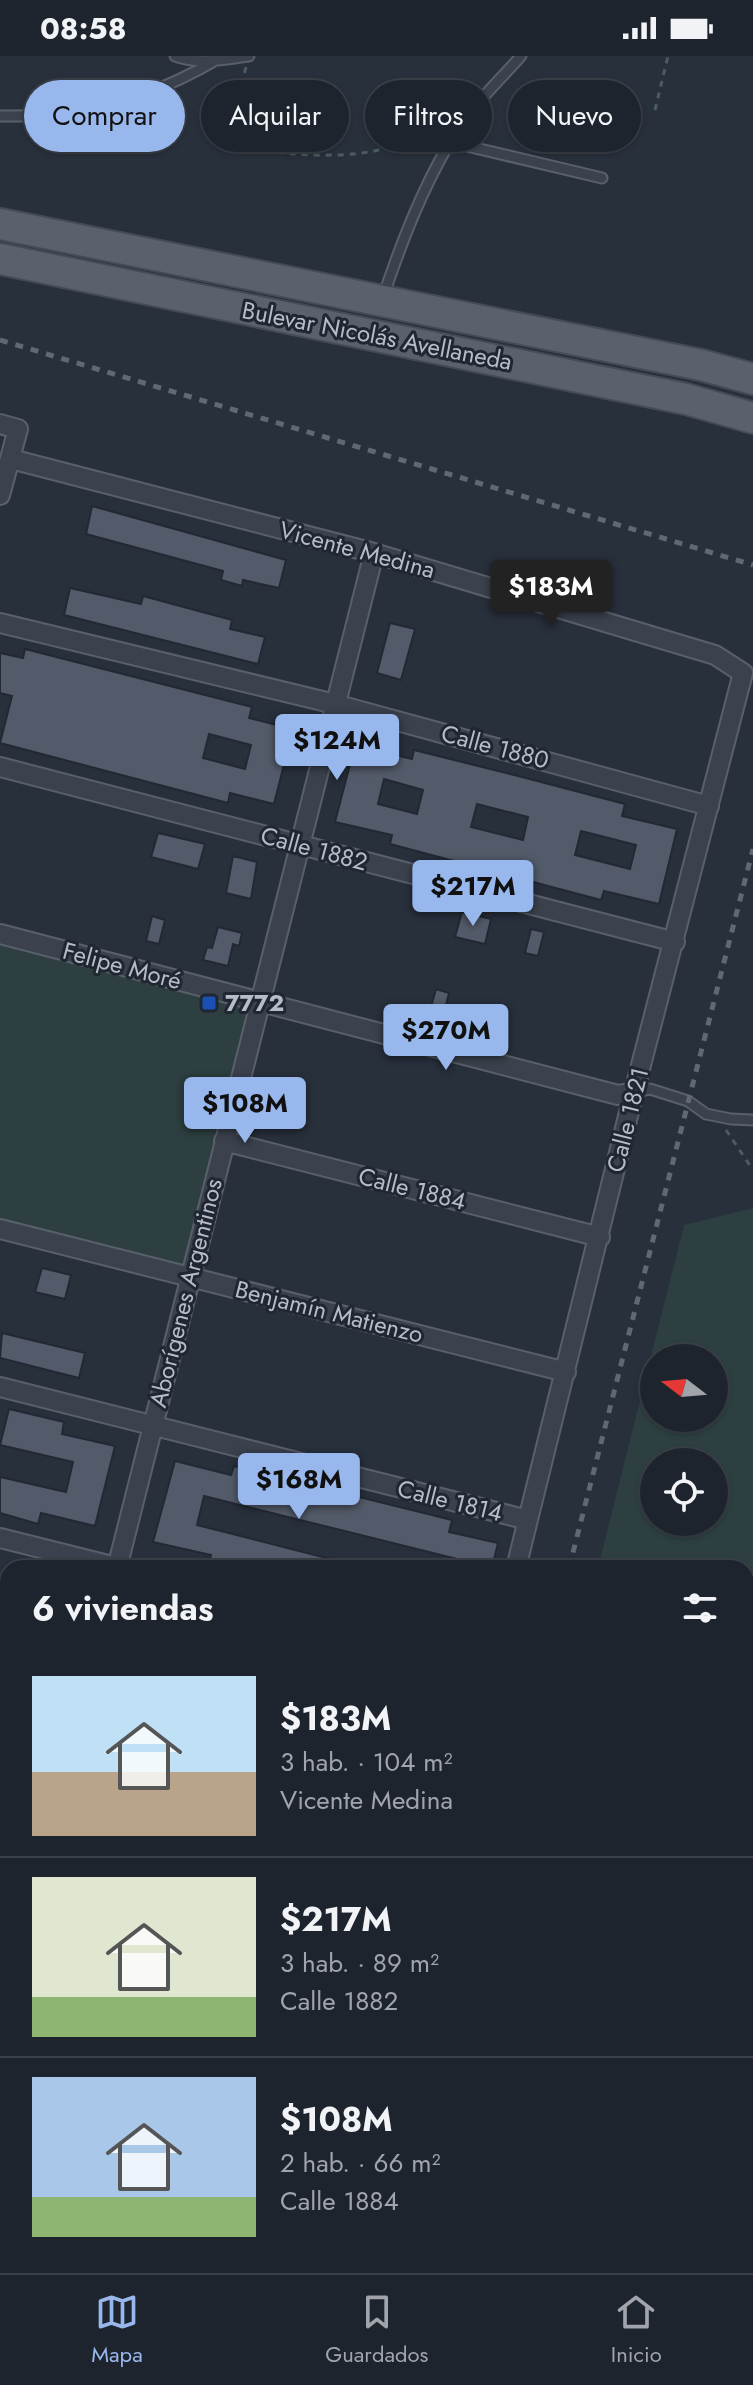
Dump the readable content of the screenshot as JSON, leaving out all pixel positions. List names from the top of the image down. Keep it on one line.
{"streets":{"main road":["Bulevar Nicolás Avellaneda"],"street":["Vicente Medina","Calle 1880","Calle 1882","Felipe Moré","Calle 1821","Calle 1884","Aborígenes Argentinos","Benjamín Matienzo","Calle 1814"]},"crossings":[["Vicente Medina","Calle 1821"],["Vicente Medina","Aborígenes Argentinos"],["Calle 1880","Calle 1821"],["Calle 1880","Aborígenes Argentinos"],["Calle 1882","Calle 1821"],["Calle 1882","Aborígenes Argentinos"],["Felipe Moré","Calle 1821"],["Felipe Moré","Aborígenes Argentinos"],["Calle 1821","Calle 1884"],["Calle 1821","Benjamín Matienzo"],["Calle 1821","Calle 1814"],["Calle 1884","Aborígenes Argentinos"],["Aborígenes Argentinos","Benjamín Matienzo"],["Aborígenes Argentinos","Calle 1814"]],"places":{"transit":["7772"]},"north":"left","page":{"status":"08:58","chip":["Comprar","Alquilar","Filtros","Nuevo"],"price":["$183M","$124M","$217M","$270M","$108M","$168M"],"heading":"6 viviendas","list":[{"name":"$183M","note":"3 hab. · 104 m² · Vicente Medina"},{"name":"$217M","note":"3 hab. · 89 m² · Calle 1882"},{"name":"$108M","note":"2 hab. · 66 m² · Calle 1884"}],"tabs":["Mapa","Guardados","Inicio"]}}
